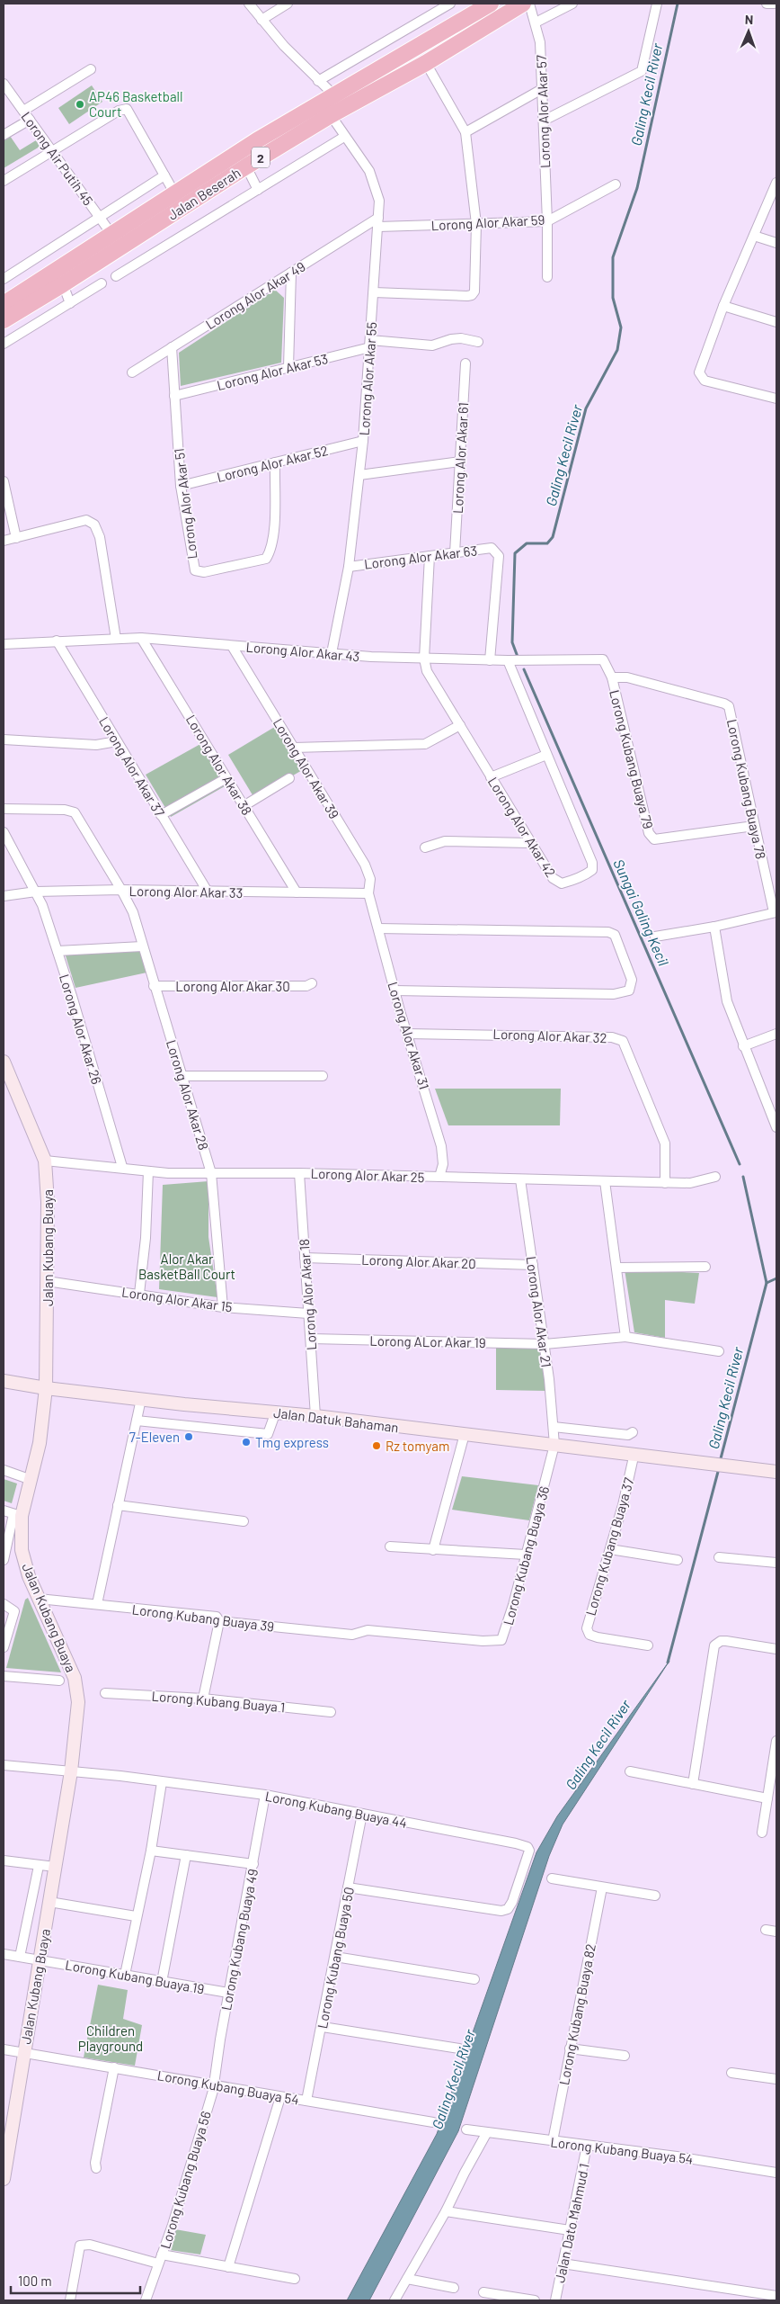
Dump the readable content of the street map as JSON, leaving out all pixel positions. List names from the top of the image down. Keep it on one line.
{"streets":{"highway":["2","Jalan Beserah"],"street":["Lorong Alor Akar 57","Lorong Air Putih 45","Lorong Alor Akar 59","Lorong Alor Akar 49","Lorong Alor Akar 53","Lorong Alor Akar 55","Lorong Alor Akar 61","Lorong Alor Akar 52","Lorong Alor Akar 51","Lorong Alor Akar 63","Lorong Alor Akar 43","Lorong Kubang Buaya 79","Lorong Alor Akar 38","Lorong Alor Akar 37","Lorong Alor Akar 39","Lorong Kubang Buaya 78","Lorong Alor Akar 42","Lorong Alor Akar 33","Lorong Alor Akar 30","Lorong Alor Akar 26","Lorong Alor Akar 31","Lorong Alor Akar 32","Lorong Alor Akar 28","Lorong Alor Akar 25","Jalan Kubang Buaya","Lorong Alor Akar 20","Lorong Alor Akar 18","Lorong Alor Akar 15","Lorong Alor Akar 21","Lorong ALor Akar 19","Jalan Datuk Bahaman","Lorong Kubang Buaya 37","Lorong Kubang Buaya 36","Lorong Kubang Buaya 39","Lorong Kubang Buaya 1","Lorong Kubang Buaya 44","Lorong Kubang Buaya 49","Lorong Kubang Buaya 50","Lorong Kubang Buaya 19","Lorong Kubang Buaya 82","Lorong Kubang Buaya 54","Lorong Kubang Buaya 56","Jalan Dato Mahmud 1"]},"crossings":[["Lorong Alor Akar 57","Lorong Alor Akar 59"],["Lorong Air Putih 45","Jalan Beserah"],["Jalan Beserah","Lorong Alor Akar 55"],["Lorong Alor Akar 59","Lorong Alor Akar 49"],["Lorong Alor Akar 59","Lorong Alor Akar 55"],["Lorong Alor Akar 49","Lorong Alor Akar 55"],["Lorong Alor Akar 49","Lorong Alor Akar 51"],["Lorong Alor Akar 53","Lorong Alor Akar 55"],["Lorong Alor Akar 53","Lorong Alor Akar 51"],["Lorong Alor Akar 55","Lorong Alor Akar 52"],["Lorong Alor Akar 55","Lorong Alor Akar 63"],["Lorong Alor Akar 55","Lorong Alor Akar 43"],["Lorong Alor Akar 61","Lorong Alor Akar 63"],["Lorong Alor Akar 52","Lorong Alor Akar 51"],["Lorong Alor Akar 63","Lorong Alor Akar 43"],["Lorong Alor Akar 43","Lorong Kubang Buaya 79"],["Lorong Alor Akar 43","Lorong Alor Akar 38"],["Lorong Alor Akar 43","Lorong Alor Akar 37"],["Lorong Alor Akar 43","Lorong Alor Akar 39"],["Lorong Alor Akar 43","Lorong Alor Akar 42"],["Lorong Kubang Buaya 79","Lorong Kubang Buaya 78"],["Lorong Alor Akar 38","Lorong Alor Akar 33"],["Lorong Alor Akar 37","Lorong Alor Akar 33"],["Lorong Alor Akar 39","Lorong Alor Akar 33"],["Lorong Alor Akar 39","Lorong Alor Akar 31"],["Lorong Alor Akar 33","Lorong Alor Akar 26"],["Lorong Alor Akar 33","Lorong Alor Akar 31"],["Lorong Alor Akar 33","Lorong Alor Akar 28"],["Lorong Alor Akar 30","Lorong Alor Akar 28"],["Lorong Alor Akar 26","Lorong Alor Akar 25"],["Lorong Alor Akar 31","Lorong Alor Akar 32"],["Lorong Alor Akar 31","Lorong Alor Akar 25"],["Lorong Alor Akar 32","Lorong Alor Akar 25"],["Lorong Alor Akar 28","Lorong Alor Akar 25"],["Lorong Alor Akar 28","Lorong Alor Akar 15"],["Lorong Alor Akar 25","Jalan Kubang Buaya"],["Lorong Alor Akar 25","Lorong Alor Akar 18"],["Lorong Alor Akar 25","Lorong Alor Akar 21"],["Jalan Kubang Buaya","Lorong Alor Akar 15"],["Jalan Kubang Buaya","Jalan Datuk Bahaman"],["Jalan Kubang Buaya","Lorong Kubang Buaya 39"],["Jalan Kubang Buaya","Lorong Kubang Buaya 44"],["Jalan Kubang Buaya","Lorong Kubang Buaya 19"],["Jalan Kubang Buaya","Lorong Kubang Buaya 54"],["Lorong Alor Akar 20","Lorong Alor Akar 18"],["Lorong Alor Akar 20","Lorong Alor Akar 21"],["Lorong Alor Akar 18","Lorong Alor Akar 15"],["Lorong Alor Akar 18","Lorong ALor Akar 19"],["Lorong Alor Akar 18","Jalan Datuk Bahaman"],["Lorong Alor Akar 21","Lorong ALor Akar 19"],["Lorong Alor Akar 21","Jalan Datuk Bahaman"],["Lorong Alor Akar 21","Lorong Kubang Buaya 36"],["Jalan Datuk Bahaman","Lorong Kubang Buaya 37"],["Jalan Datuk Bahaman","Lorong Kubang Buaya 36"],["Lorong Kubang Buaya 36","Lorong Kubang Buaya 39"],["Lorong Kubang Buaya 44","Lorong Kubang Buaya 49"],["Lorong Kubang Buaya 44","Lorong Kubang Buaya 50"],["Lorong Kubang Buaya 49","Lorong Kubang Buaya 19"],["Lorong Kubang Buaya 49","Lorong Kubang Buaya 54"],["Lorong Kubang Buaya 49","Lorong Kubang Buaya 56"],["Lorong Kubang Buaya 50","Lorong Kubang Buaya 54"],["Lorong Kubang Buaya 82","Lorong Kubang Buaya 54"],["Lorong Kubang Buaya 54","Lorong Kubang Buaya 56"],["Lorong Kubang Buaya 54","Jalan Dato Mahmud 1"]],"water":["Galing Kecil River","Sungai Galing Kecil"],"parks":["Alor Akar BasketBall Court","Children Playground"],"places":["AP46 Basketball Court","7-Eleven","Tmg express","Rz tomyam"],"scale_bar":"100 m","north":"top"}
